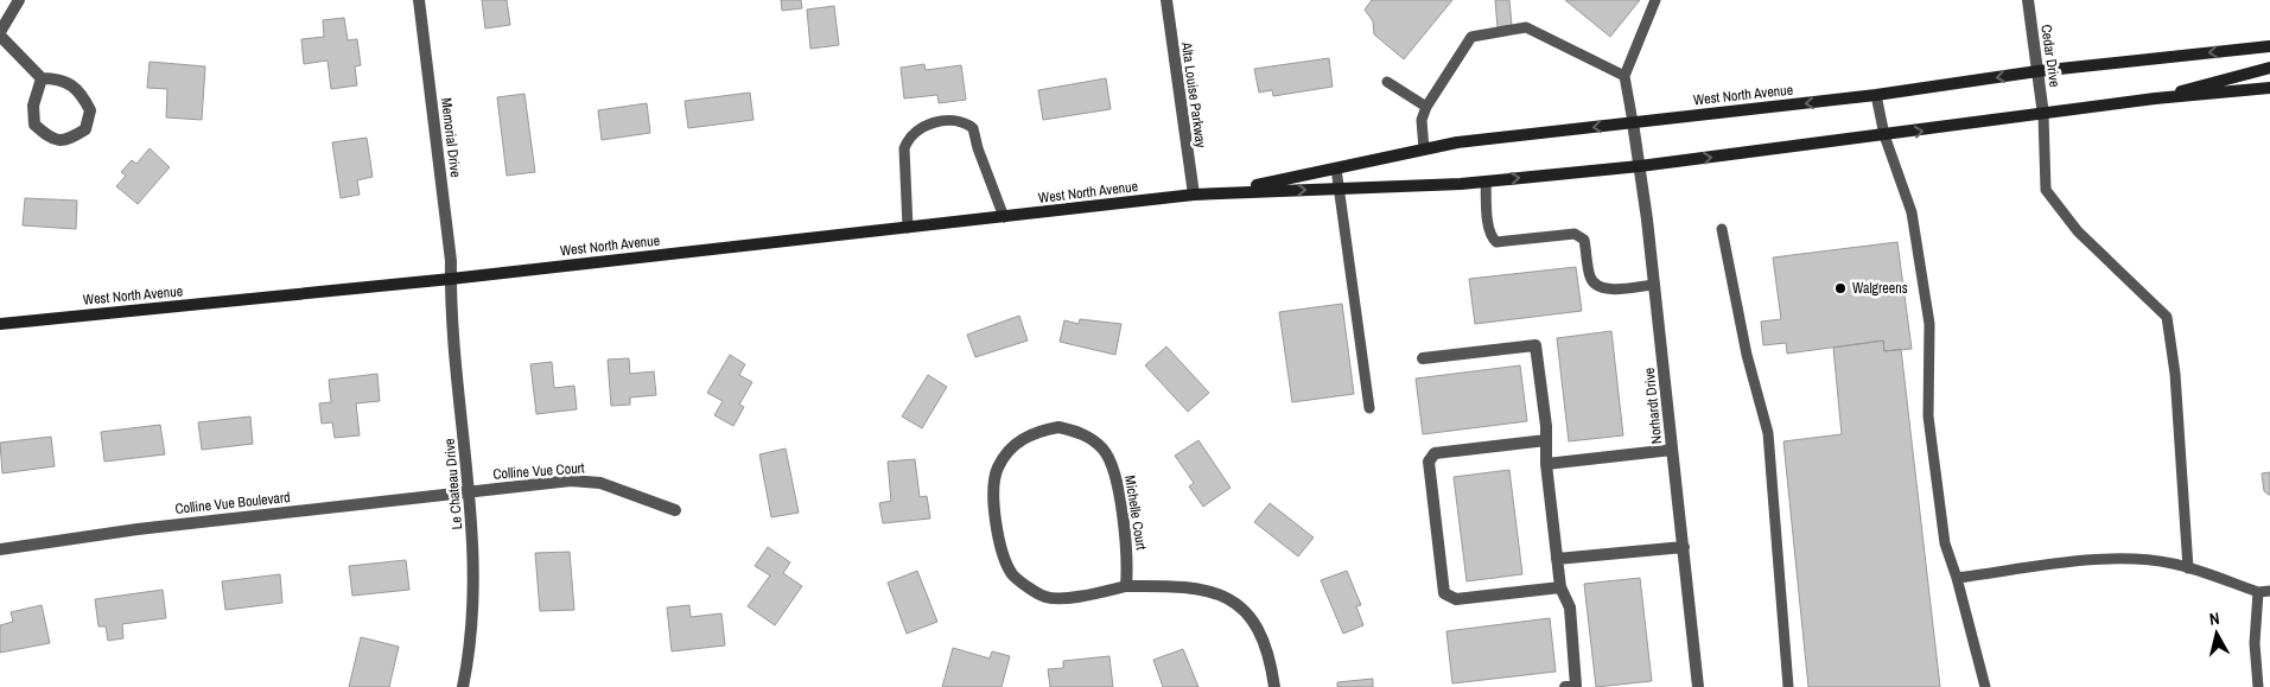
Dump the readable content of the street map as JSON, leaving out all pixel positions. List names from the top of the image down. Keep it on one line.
{"streets":{"main road":["West North Avenue"],"street":["Cedar Drive","Alta Louise Parkway","Memorial Drive","Norhardt Drive","Colline Vue Court","Le Chateau Drive","Colline Vue Boulevard","Michelle Court"]},"crossings":[["Cedar Drive","West North Avenue"],["Alta Louise Parkway","West North Avenue"],["West North Avenue","Memorial Drive"],["West North Avenue","Norhardt Drive"],["West North Avenue","Le Chateau Drive"],["Memorial Drive","Le Chateau Drive"],["Colline Vue Court","Le Chateau Drive"],["Colline Vue Court","Colline Vue Boulevard"],["Le Chateau Drive","Colline Vue Boulevard"]],"places":["Walgreens"],"north":"top"}
